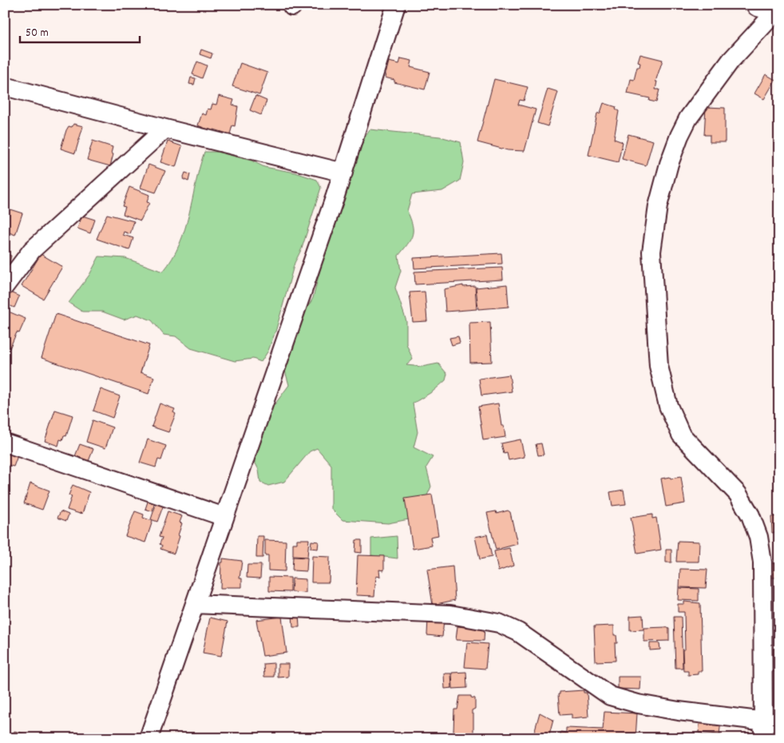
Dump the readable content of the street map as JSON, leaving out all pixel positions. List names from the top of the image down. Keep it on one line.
{"scale_bar":"50 m"}
